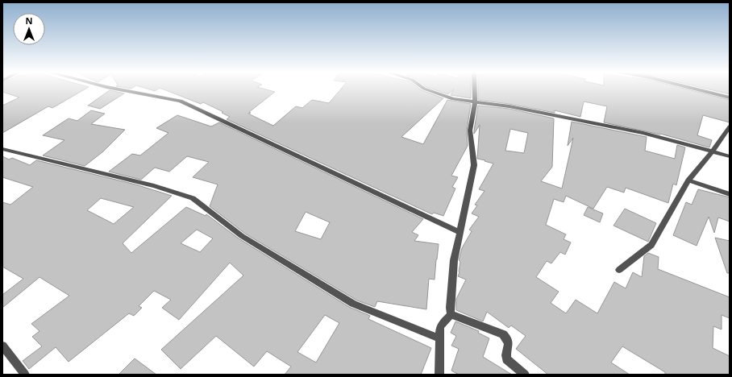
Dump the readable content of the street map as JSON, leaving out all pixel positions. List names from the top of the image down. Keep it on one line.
{"north":"top"}
